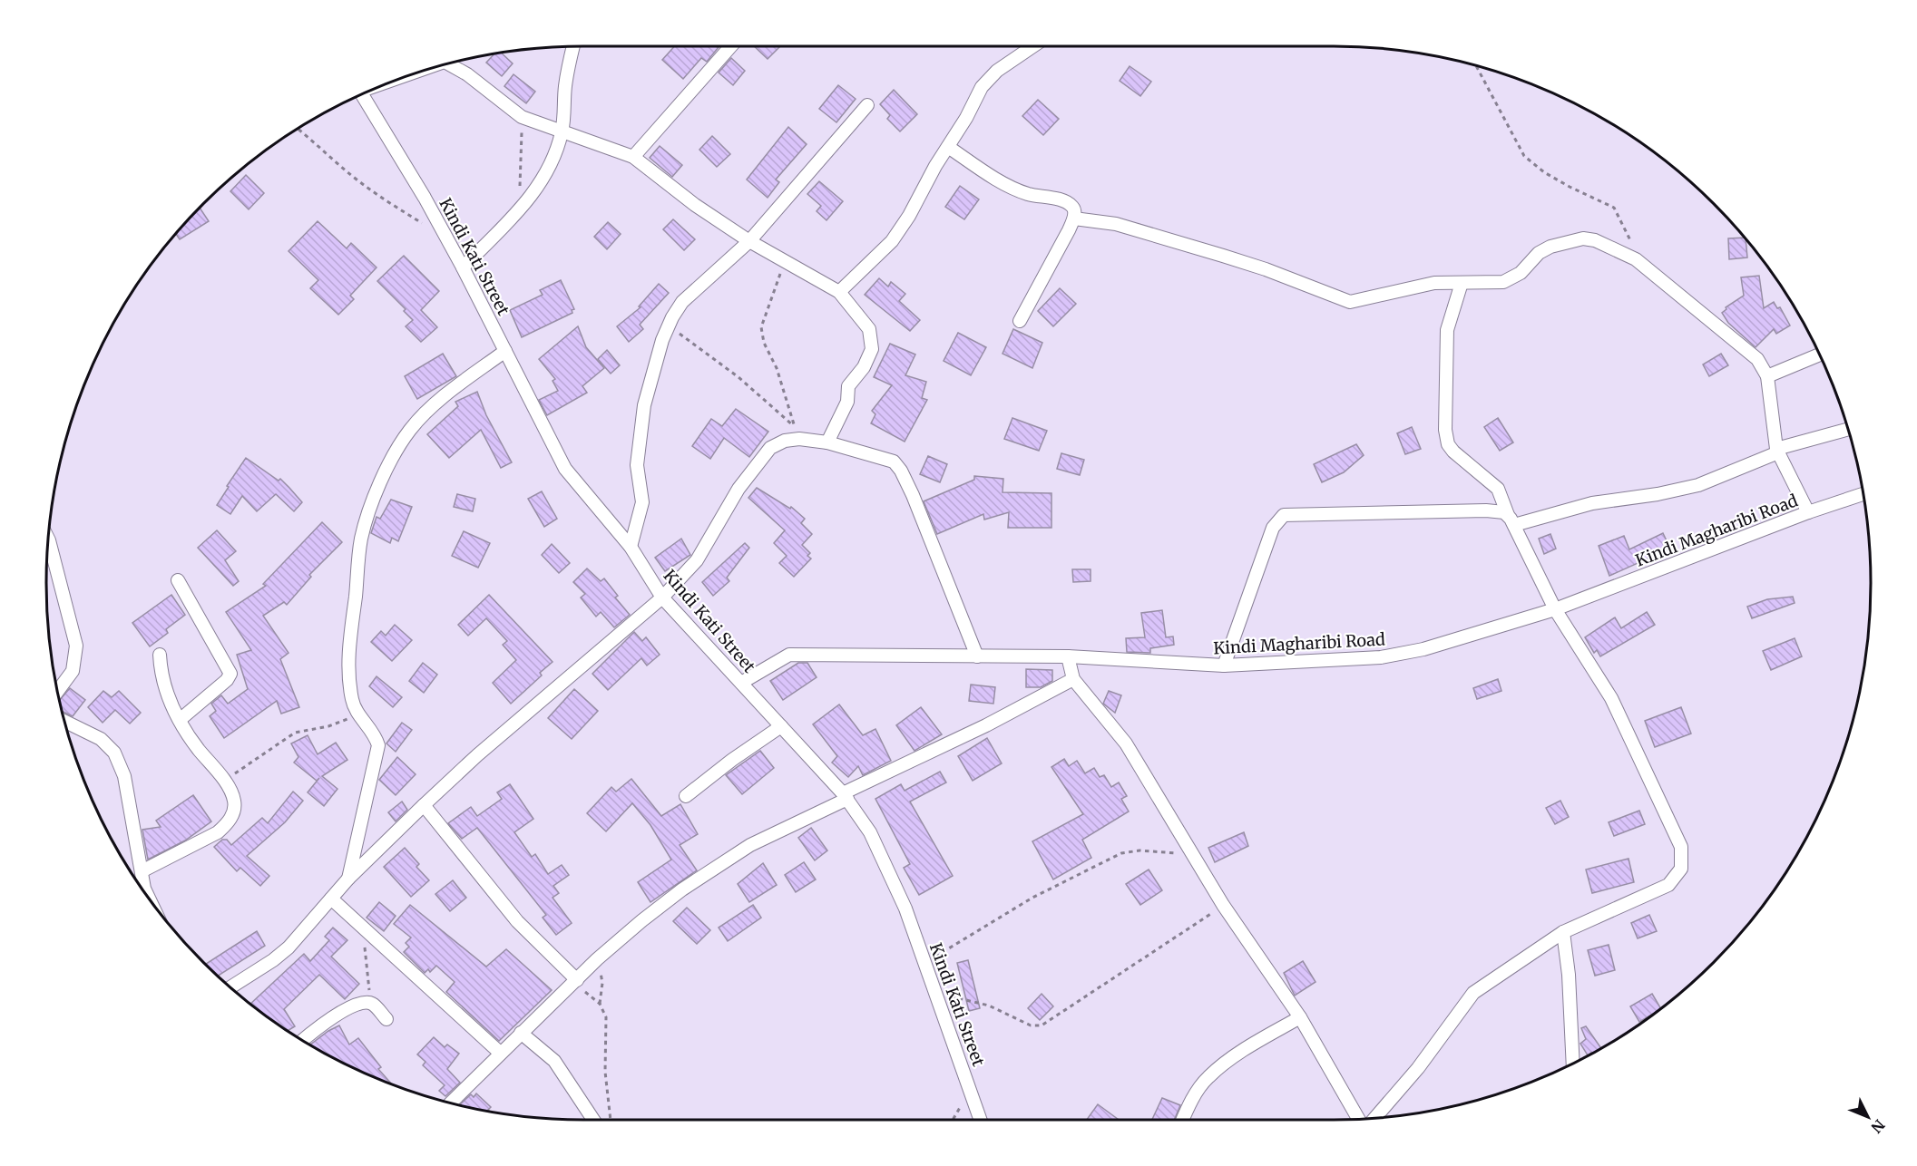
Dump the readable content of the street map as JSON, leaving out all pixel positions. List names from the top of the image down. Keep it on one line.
{"streets":{"street":["Kindi Kati Street","Kindi Magharibi Road"]},"crossings":[["Kindi Kati Street","Kindi Magharibi Road"]],"north":"bottom right"}
